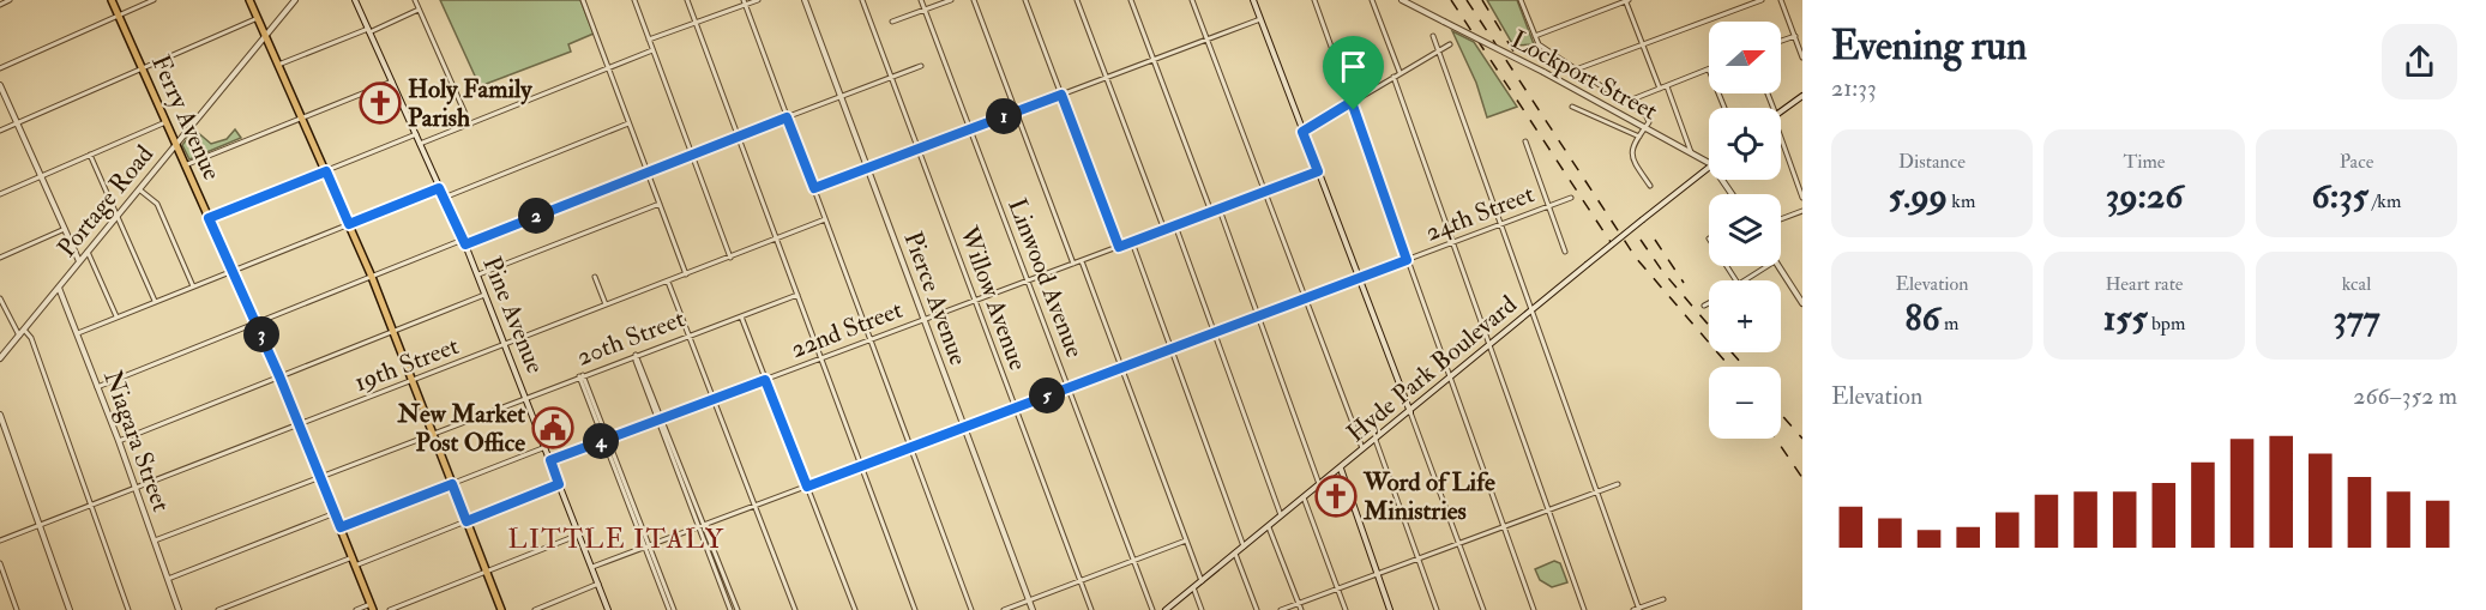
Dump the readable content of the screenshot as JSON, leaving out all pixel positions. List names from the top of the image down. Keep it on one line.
{"streets":{"main road":["Ferry Avenue"],"street":["Lockport Street","Portage Road","24th Street","Linwood Avenue","Pierce Avenue","Willow Avenue","Pine Avenue","22nd Street","20th Street","19th Street","Hyde Park Boulevard","Niagara Street"]},"crossings":[["Ferry Avenue","Portage Road"],["Ferry Avenue","20th Street"],["Ferry Avenue","19th Street"],["Portage Road","Niagara Street"],["24th Street","Linwood Avenue"],["24th Street","Pierce Avenue"],["24th Street","Willow Avenue"],["24th Street","Pine Avenue"],["Linwood Avenue","22nd Street"],["Pierce Avenue","22nd Street"],["Willow Avenue","22nd Street"],["Pine Avenue","22nd Street"],["Pine Avenue","20th Street"],["Pine Avenue","19th Street"],["20th Street","Niagara Street"],["19th Street","Niagara Street"]],"districts":["LITTLE ITALY"],"places":{"church":["Holy Family Parish","Word of Life Ministries"],"public building":["New Market Post Office"]},"north":"right","page":{"heading":["Evening run","21:33"],"map_buttons":["+","−"],"pins":["1","2","3","5","4"],"stats":[["Distance","5.99 km"],["Time","39:26"],["Pace","6:35 /km"],["Elevation","86 m"],["Heart rate","155 bpm"],["kcal","377"]],"chart":["Elevation","266–352 m"]}}
